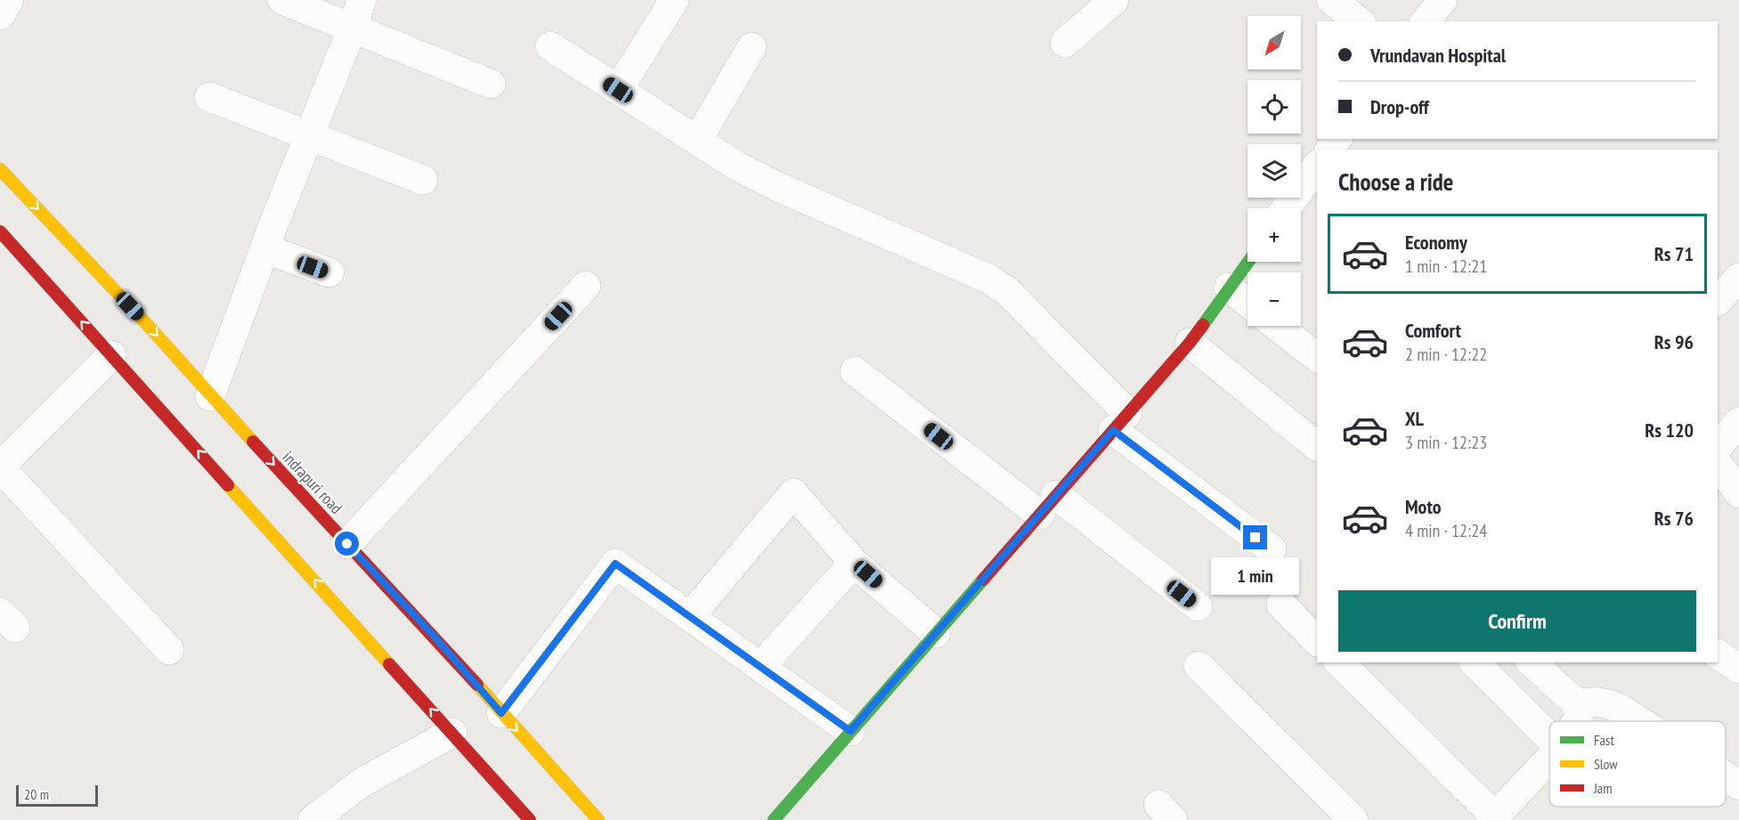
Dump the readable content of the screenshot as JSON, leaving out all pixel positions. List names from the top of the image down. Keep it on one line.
{"streets":{"main road":["indrapuri road"]},"legend":["Fast","Slow","Jam"],"scale_bar":"20 m","north":"bottom left","page":{"map_buttons":["+","−"],"banner":["Vrundavan Hospital","Drop-off"],"heading":"Choose a ride","list":[{"name":"Economy","note":"1 min · 12:21","value":"Rs 71"},{"name":"Comfort","note":"2 min · 12:22","value":"Rs 96"},{"name":"XL","note":"3 min · 12:23","value":"Rs 120"},{"name":"Moto","note":"4 min · 12:24","value":"Rs 76"}],"bubble":"1 min","buttons":"Confirm","scale":"20 m"}}
